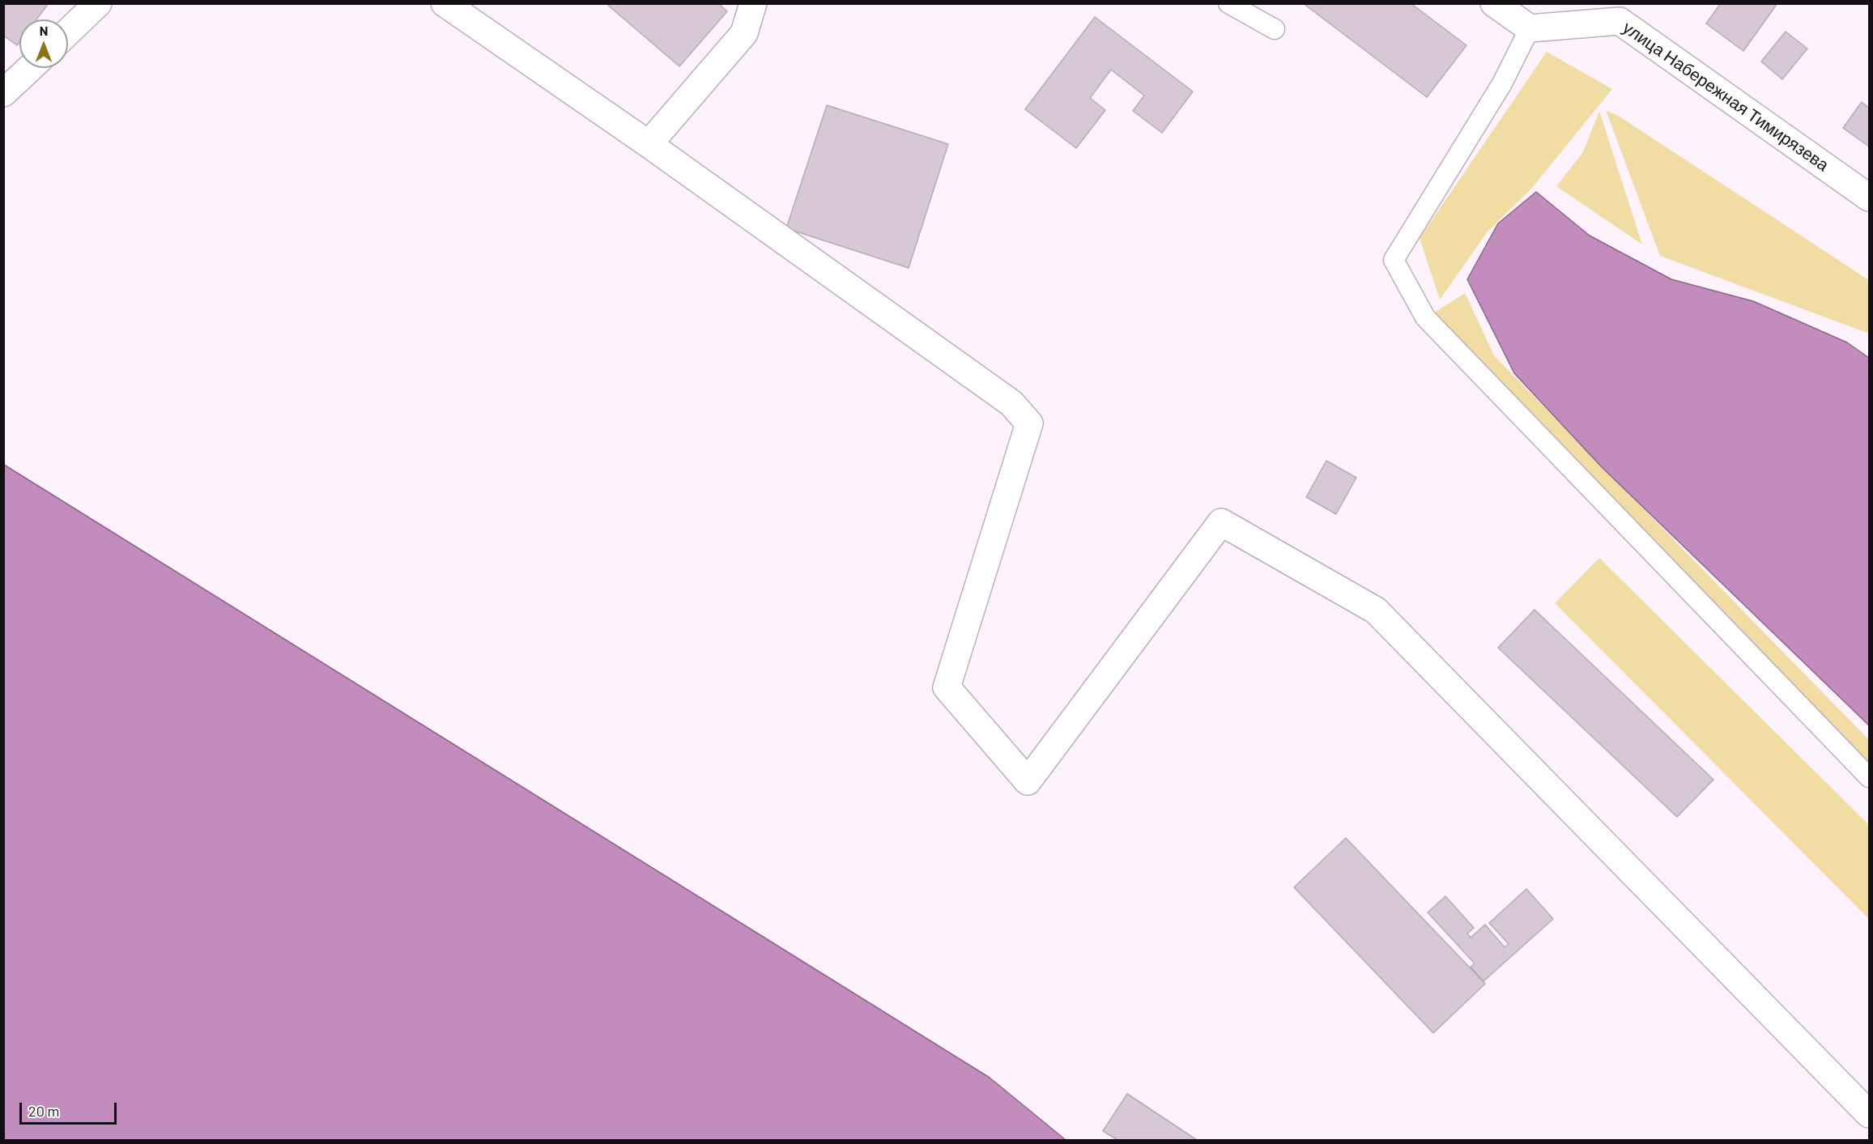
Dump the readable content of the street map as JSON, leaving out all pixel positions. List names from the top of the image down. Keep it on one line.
{"streets":{"street":["улица Набережная Тимирязева"]},"scale_bar":"20 m","north":"top"}
